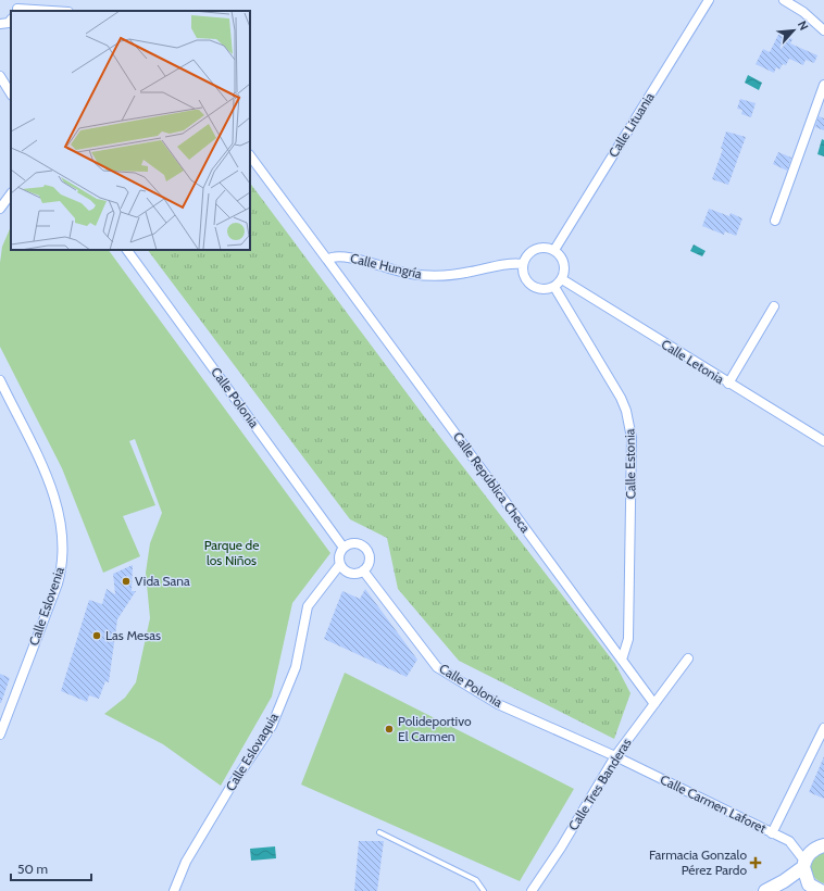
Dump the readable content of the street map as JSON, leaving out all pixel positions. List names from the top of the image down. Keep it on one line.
{"streets":{"street":["Calle Lituania","Calle Hungría","Calle Letonia","Calle Polonia","Calle Estonia","Calle República Checa","Calle Eslovenia","Calle Eslovaquia","Calle Tres Banderas","Calle Carmen Laforet"]},"crossings":[["Calle Lituania","Calle Hungría"],["Calle Lituania","Calle Letonia"],["Calle Lituania","Calle Estonia"],["Calle Hungría","Calle Letonia"],["Calle Hungría","Calle Estonia"],["Calle Hungría","Calle República Checa"],["Calle Letonia","Calle Estonia"],["Calle Polonia","Calle Eslovaquia"],["Calle Polonia","Calle Tres Banderas"],["Calle Polonia","Calle Carmen Laforet"],["Calle Estonia","Calle República Checa"],["Calle República Checa","Calle Tres Banderas"],["Calle Tres Banderas","Calle Carmen Laforet"]],"parks":["Parque de los Niños"],"places":{"other":["Vida Sana","Las Mesas","Polideportivo El Carmen"],"health":["Farmacia Gonzalo Pérez Pardo"]},"scale_bar":"50 m","north":"top right"}
